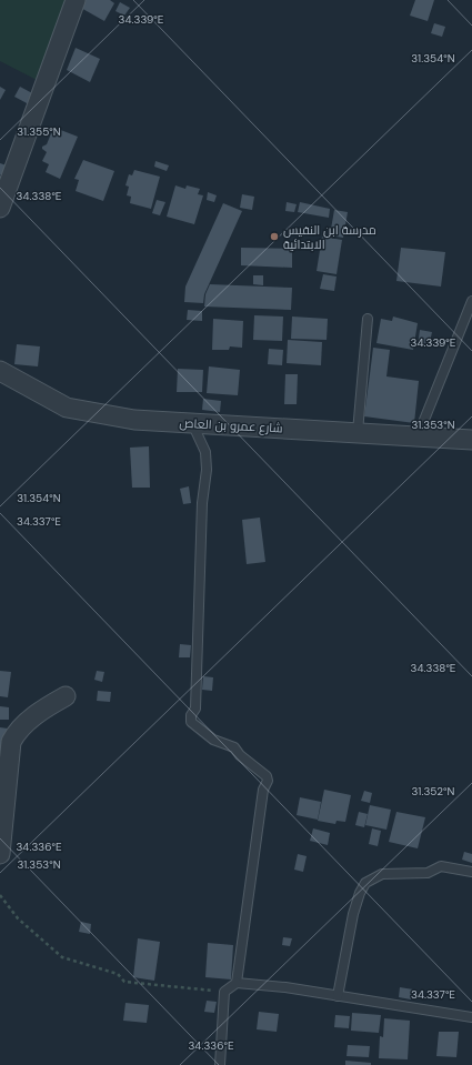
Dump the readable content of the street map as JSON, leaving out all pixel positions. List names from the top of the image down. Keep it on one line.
{"streets":{"street":["شارع عمرو بن العاص"]},"places":["مدرسة ابن النفيس الابتدائية"],"coordinates":["34.339°E","31.354°N","31.355°N","34.338°E","31.353°N","34.337°E","31.352°N","34.336°E"]}
